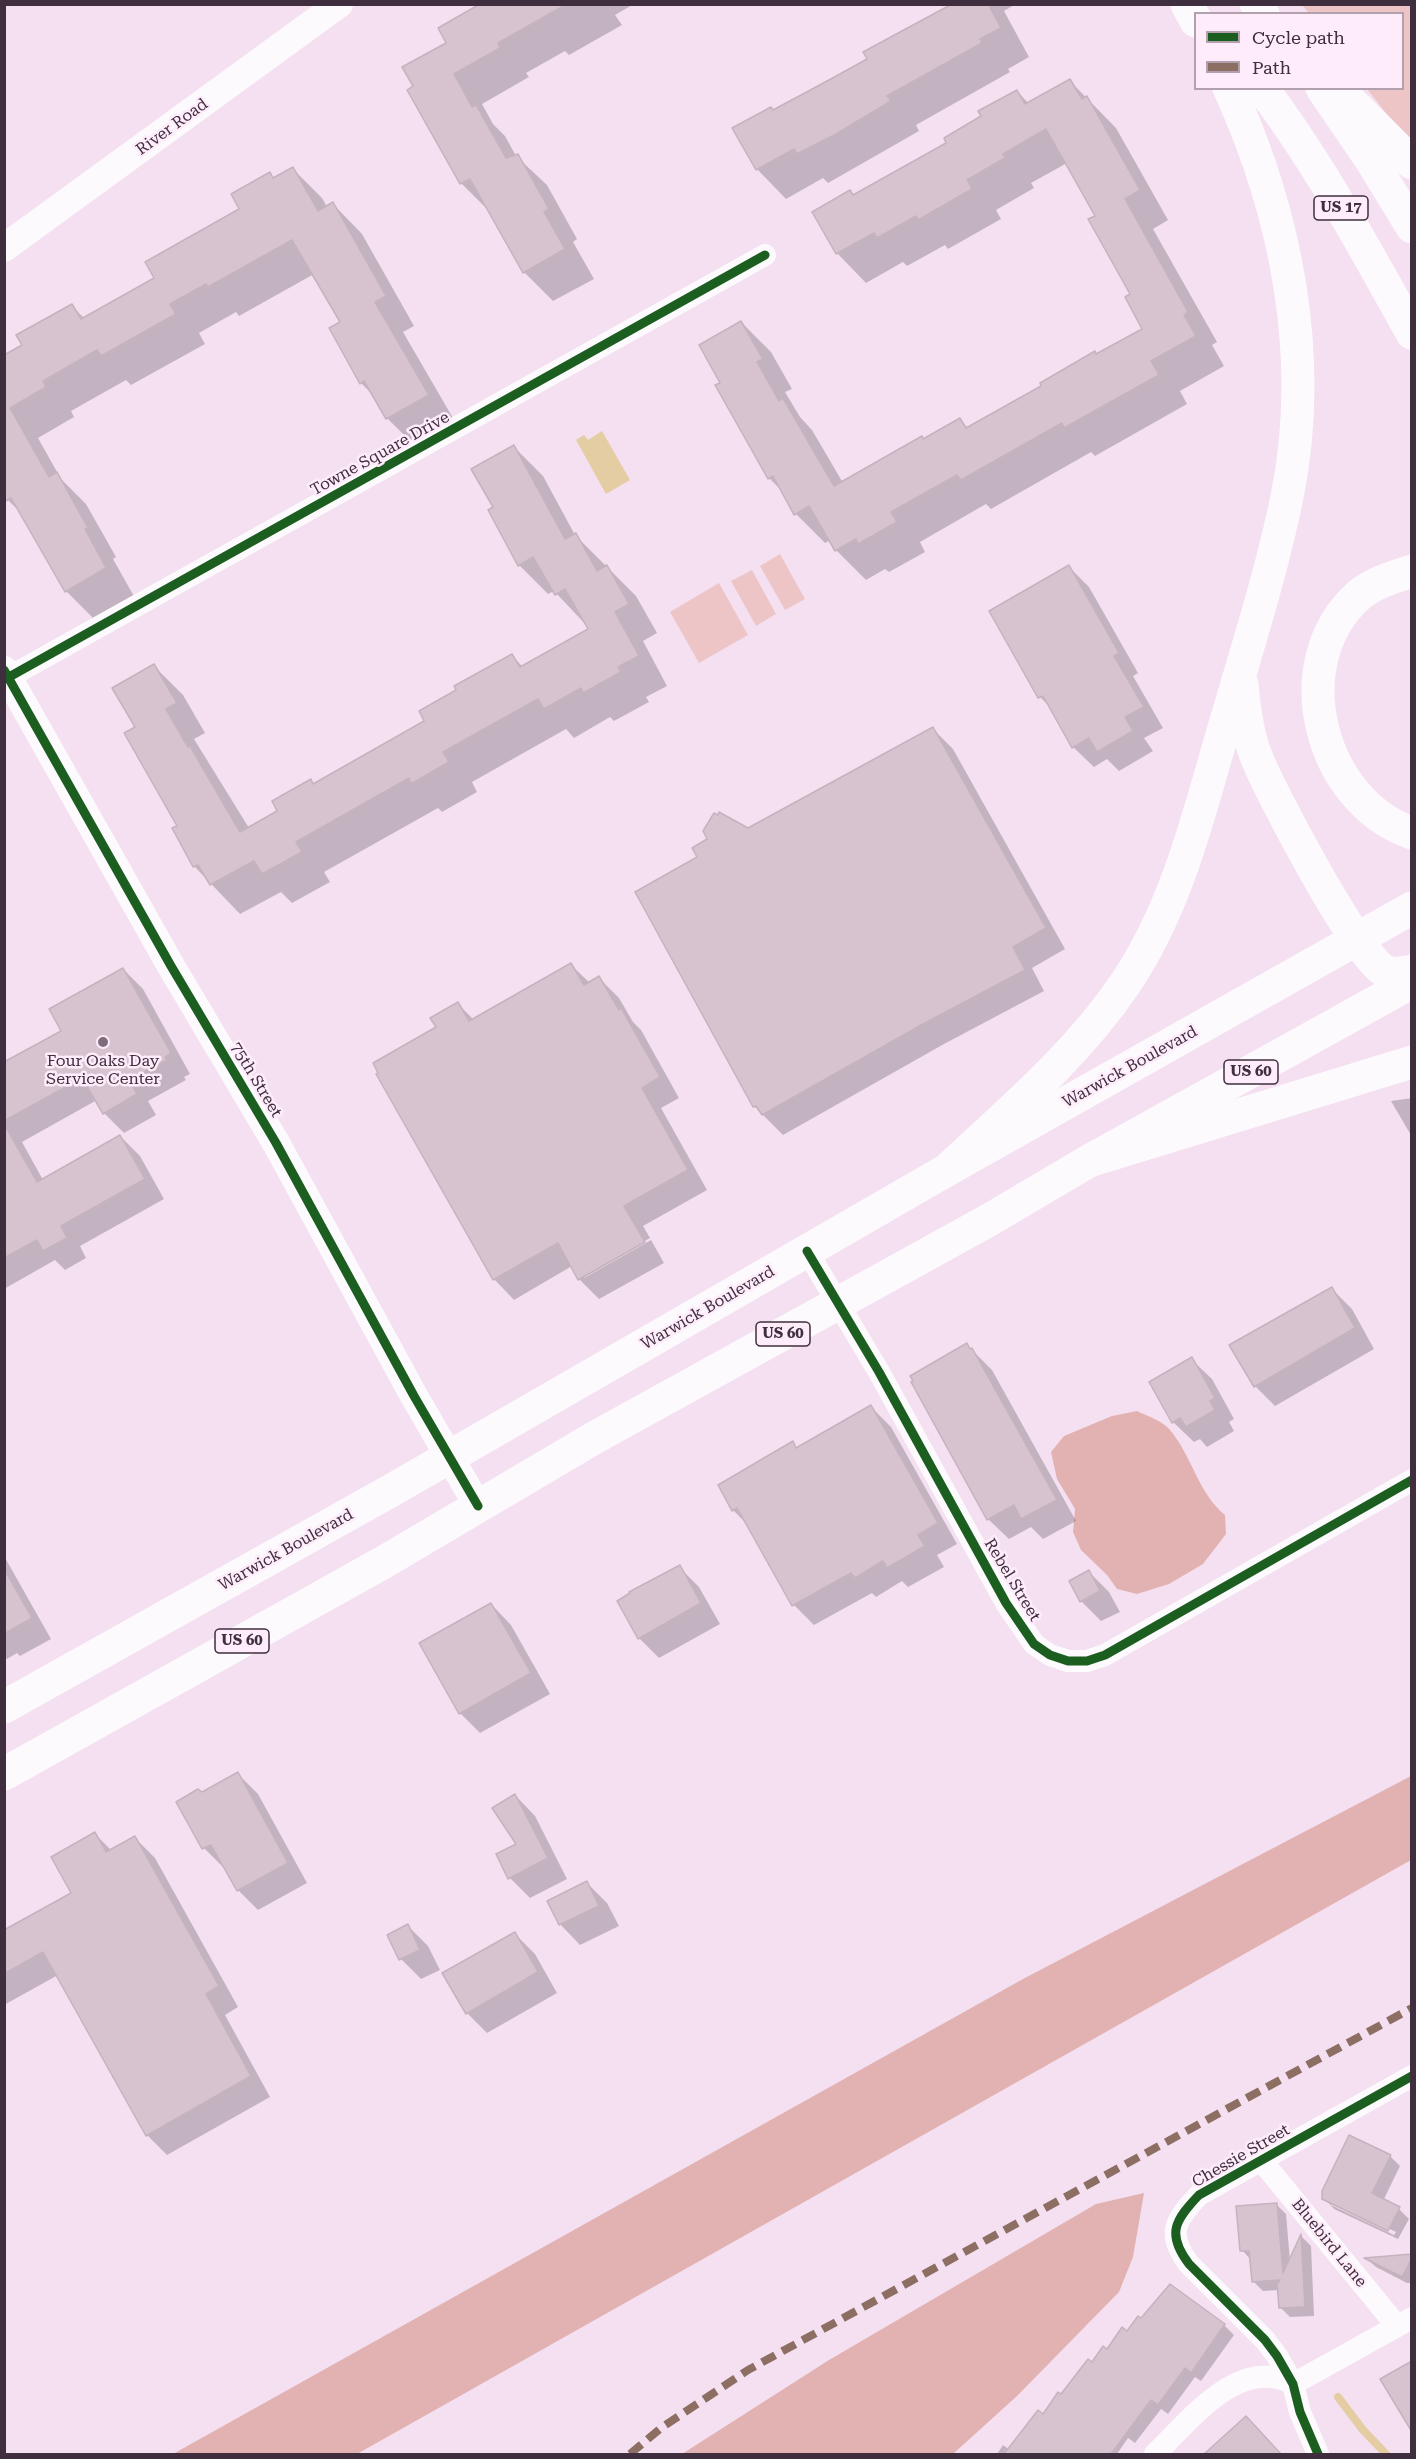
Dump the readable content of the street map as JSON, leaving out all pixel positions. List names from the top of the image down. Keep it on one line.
{"streets":{"main road":["US 17","Warwick Boulevard","US 60"],"street":["River Road","Towne Square Drive","75th Street","Rebel Street","Chessie Street","Bluebird Lane"]},"crossings":[["Towne Square Drive","75th Street"],["Warwick Boulevard","75th Street"],["Warwick Boulevard","Rebel Street"],["US 60","75th Street"],["US 60","Rebel Street"],["Chessie Street","Bluebird Lane"]],"places":["Four Oaks Day Service Center"],"legend":["Cycle path","Path"]}
